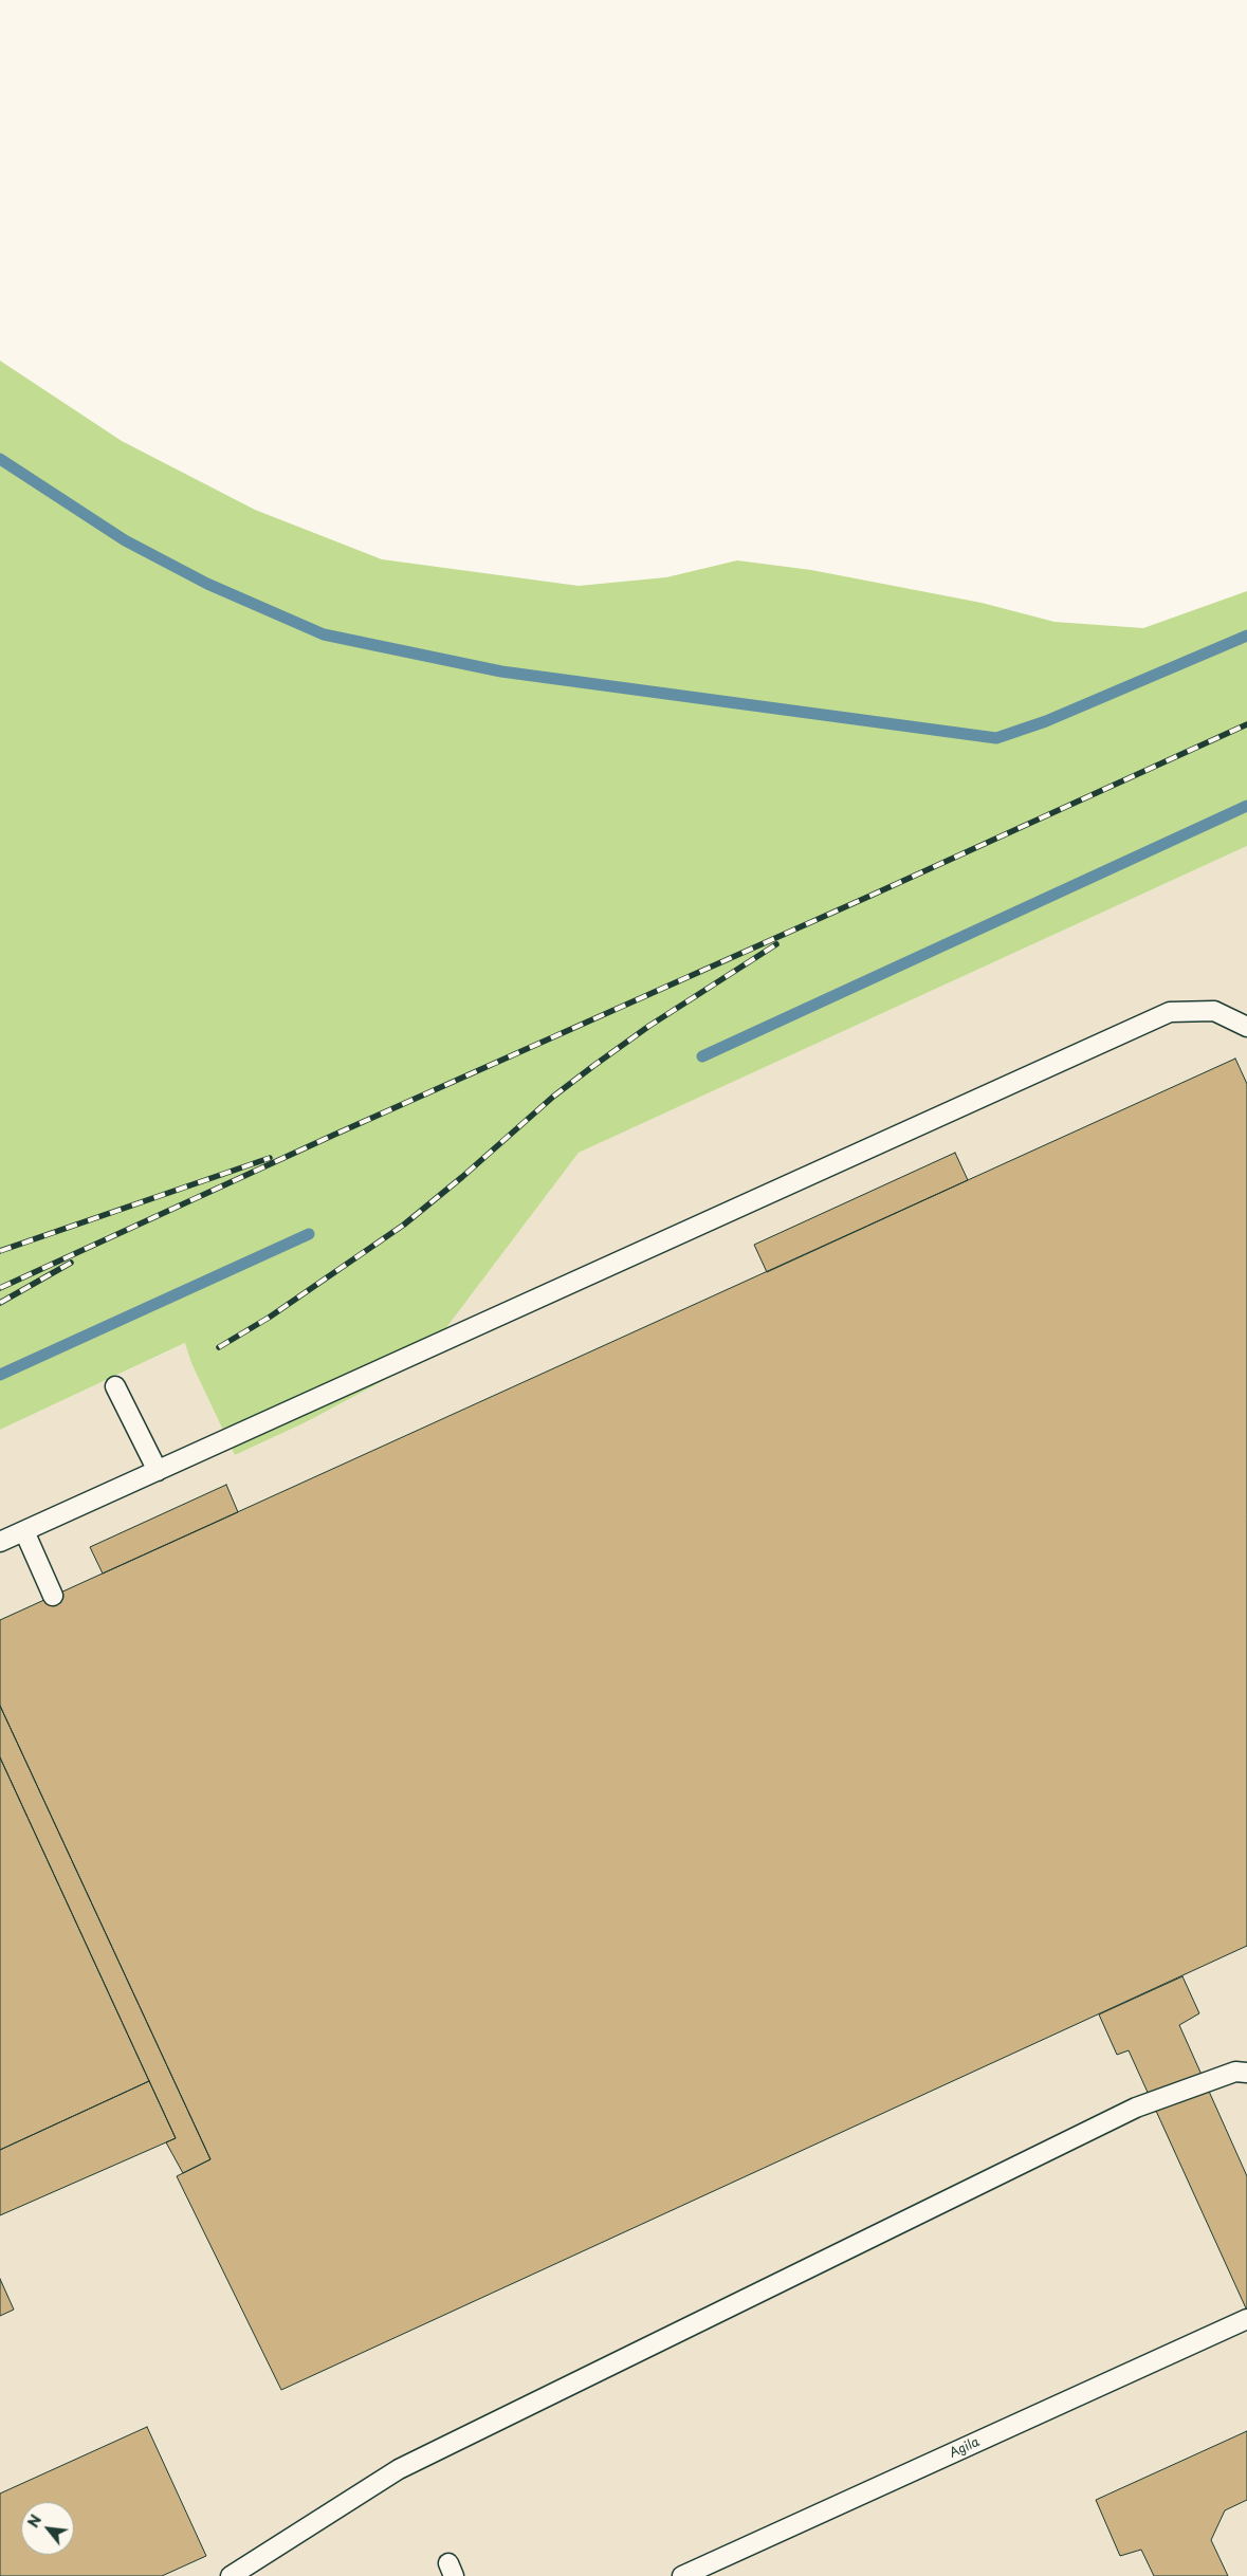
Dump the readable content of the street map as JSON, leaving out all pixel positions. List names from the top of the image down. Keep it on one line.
{"streets":{"lane":["Agila"]},"north":"top left"}
